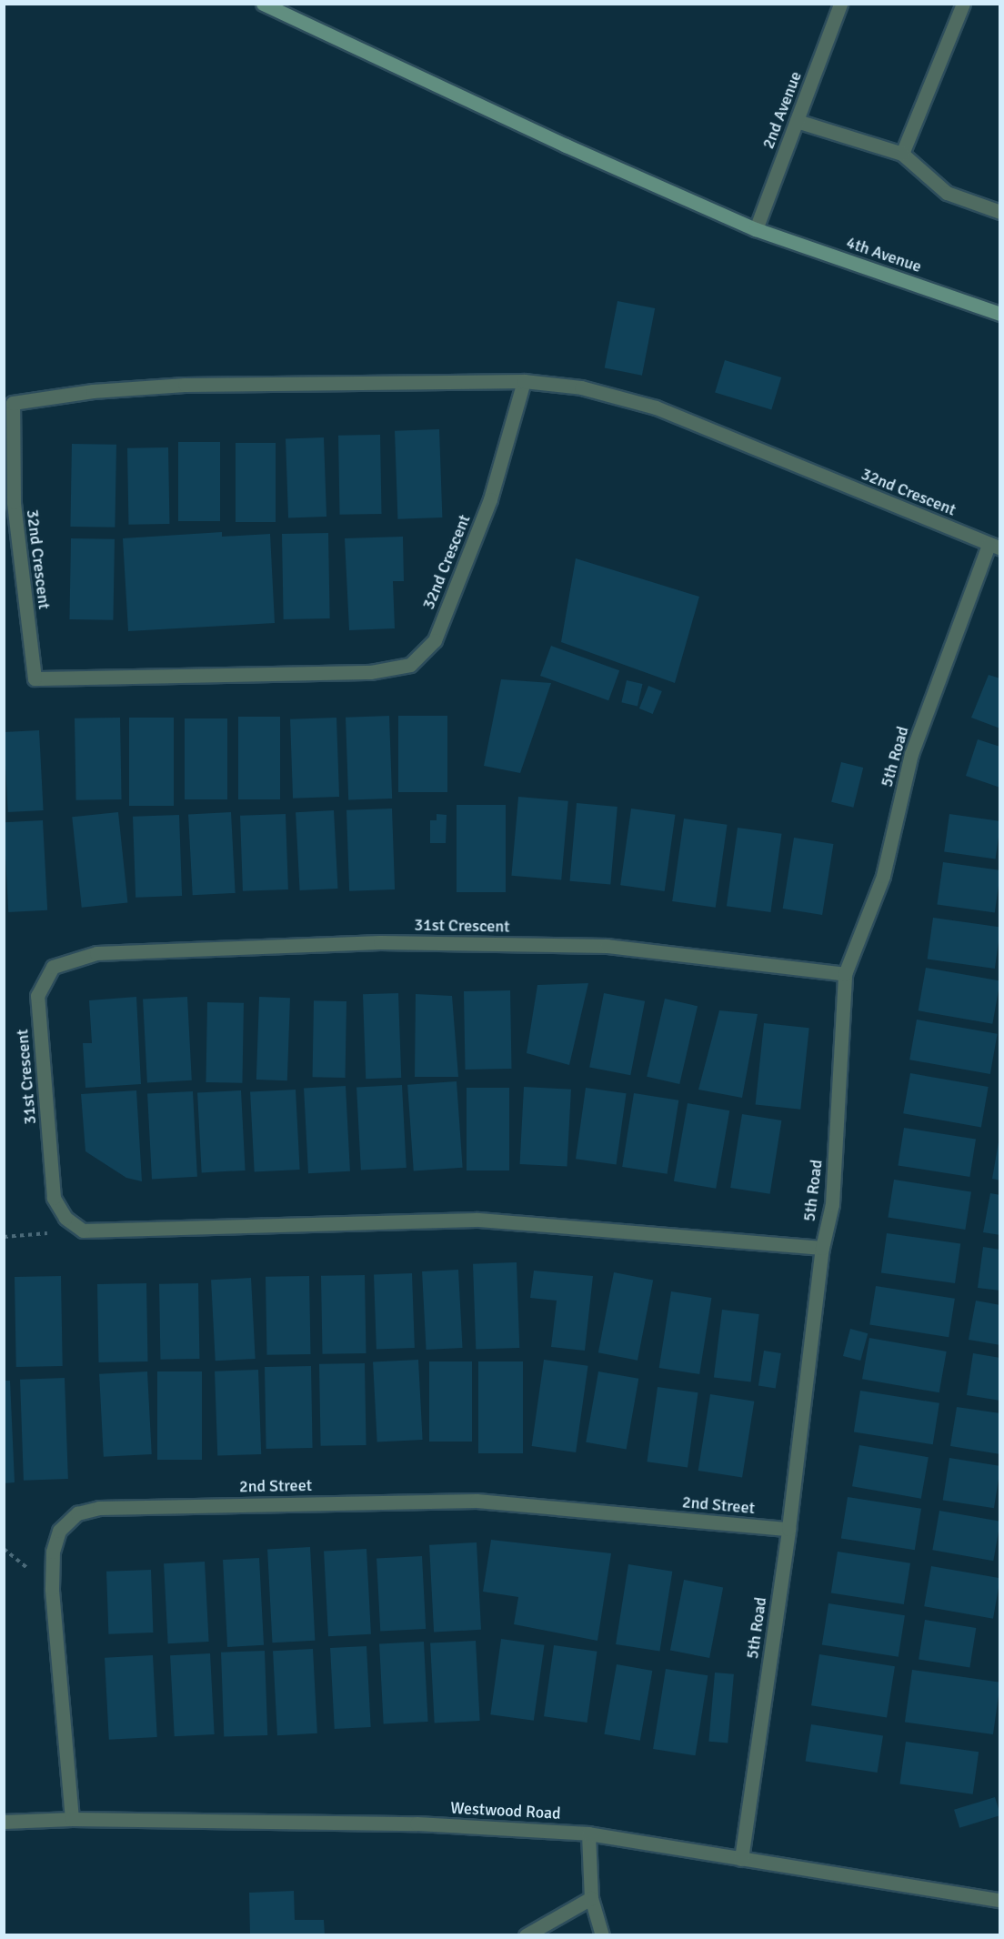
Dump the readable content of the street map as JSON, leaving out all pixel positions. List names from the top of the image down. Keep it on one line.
{"streets":{"street":["2nd Avenue","4th Avenue","32nd Crescent","5th Road","31st Crescent","2nd Street","Westwood Road"]},"crossings":[["2nd Avenue","4th Avenue"],["32nd Crescent","5th Road"],["5th Road","31st Crescent"],["5th Road","2nd Street"],["5th Road","Westwood Road"],["2nd Street","Westwood Road"]]}
